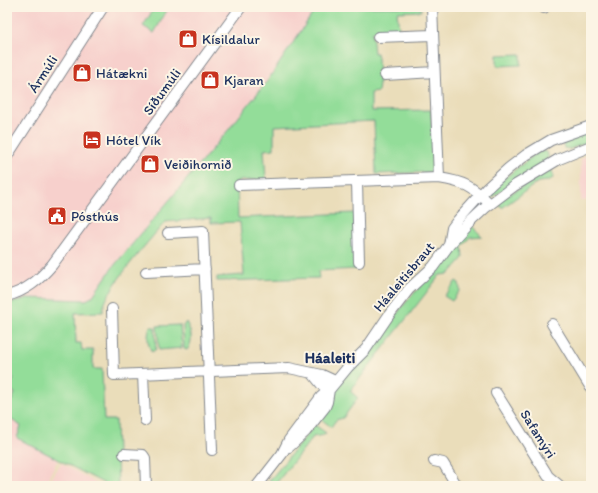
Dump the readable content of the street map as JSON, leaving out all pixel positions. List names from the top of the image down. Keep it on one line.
{"streets":{"street":["Ármúli","Síðumúli","Háaleitisbraut","Safamýri"]},"districts":["Háaleiti"],"places":{"shop":["Kísildalur","Hátækni","Kjaran","Veiðihornið"],"hotel":["Hótel Vík"],"public building":["Pósthús"]}}
